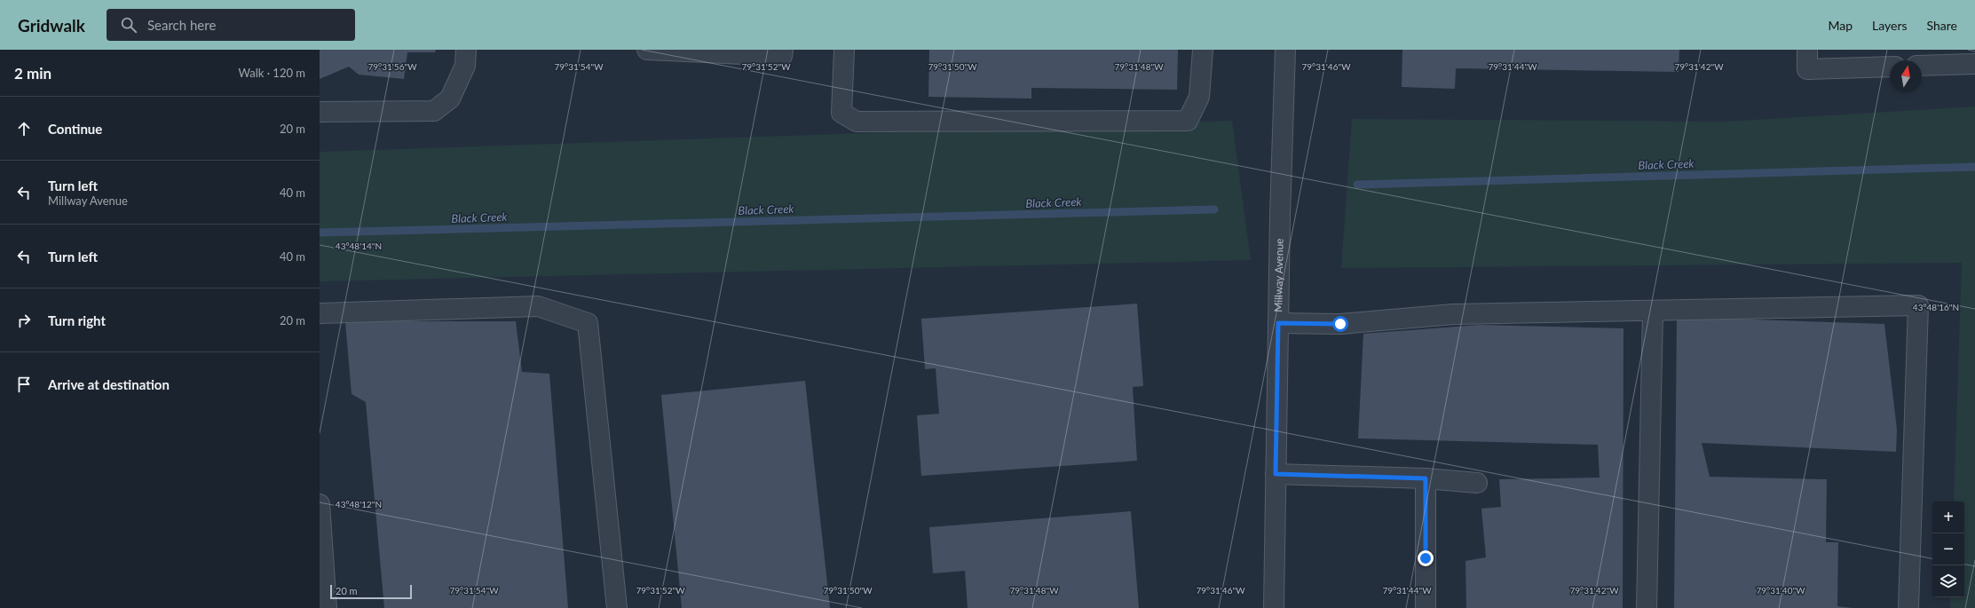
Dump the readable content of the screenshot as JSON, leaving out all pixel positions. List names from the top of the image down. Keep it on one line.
{"streets":{"street":["Millway Avenue"]},"water":["Black Creek"],"scale_bar":"20 m","north":"top","page":{"header":"Gridwalk","search":"Search here","nav":["Map","Layers","Share"],"heading":["2 min","Walk · 120 m"],"list":[["Continue","20 m"],["Turn left","Millway Avenue","40 m"],["Turn left","40 m"],["Turn right","20 m"],"Arrive at destination"],"map_buttons":["+","−"],"scale":"20 m"},"coordinates":["79°31'56\"W","79°31'54\"W","79°31'52\"W","79°31'50\"W","79°31'48\"W","79°31'46\"W","79°31'44\"W","79°31'42\"W","43°48'14\"N","43°48'16\"N","43°48'12\"N","79°31'40\"W"]}
